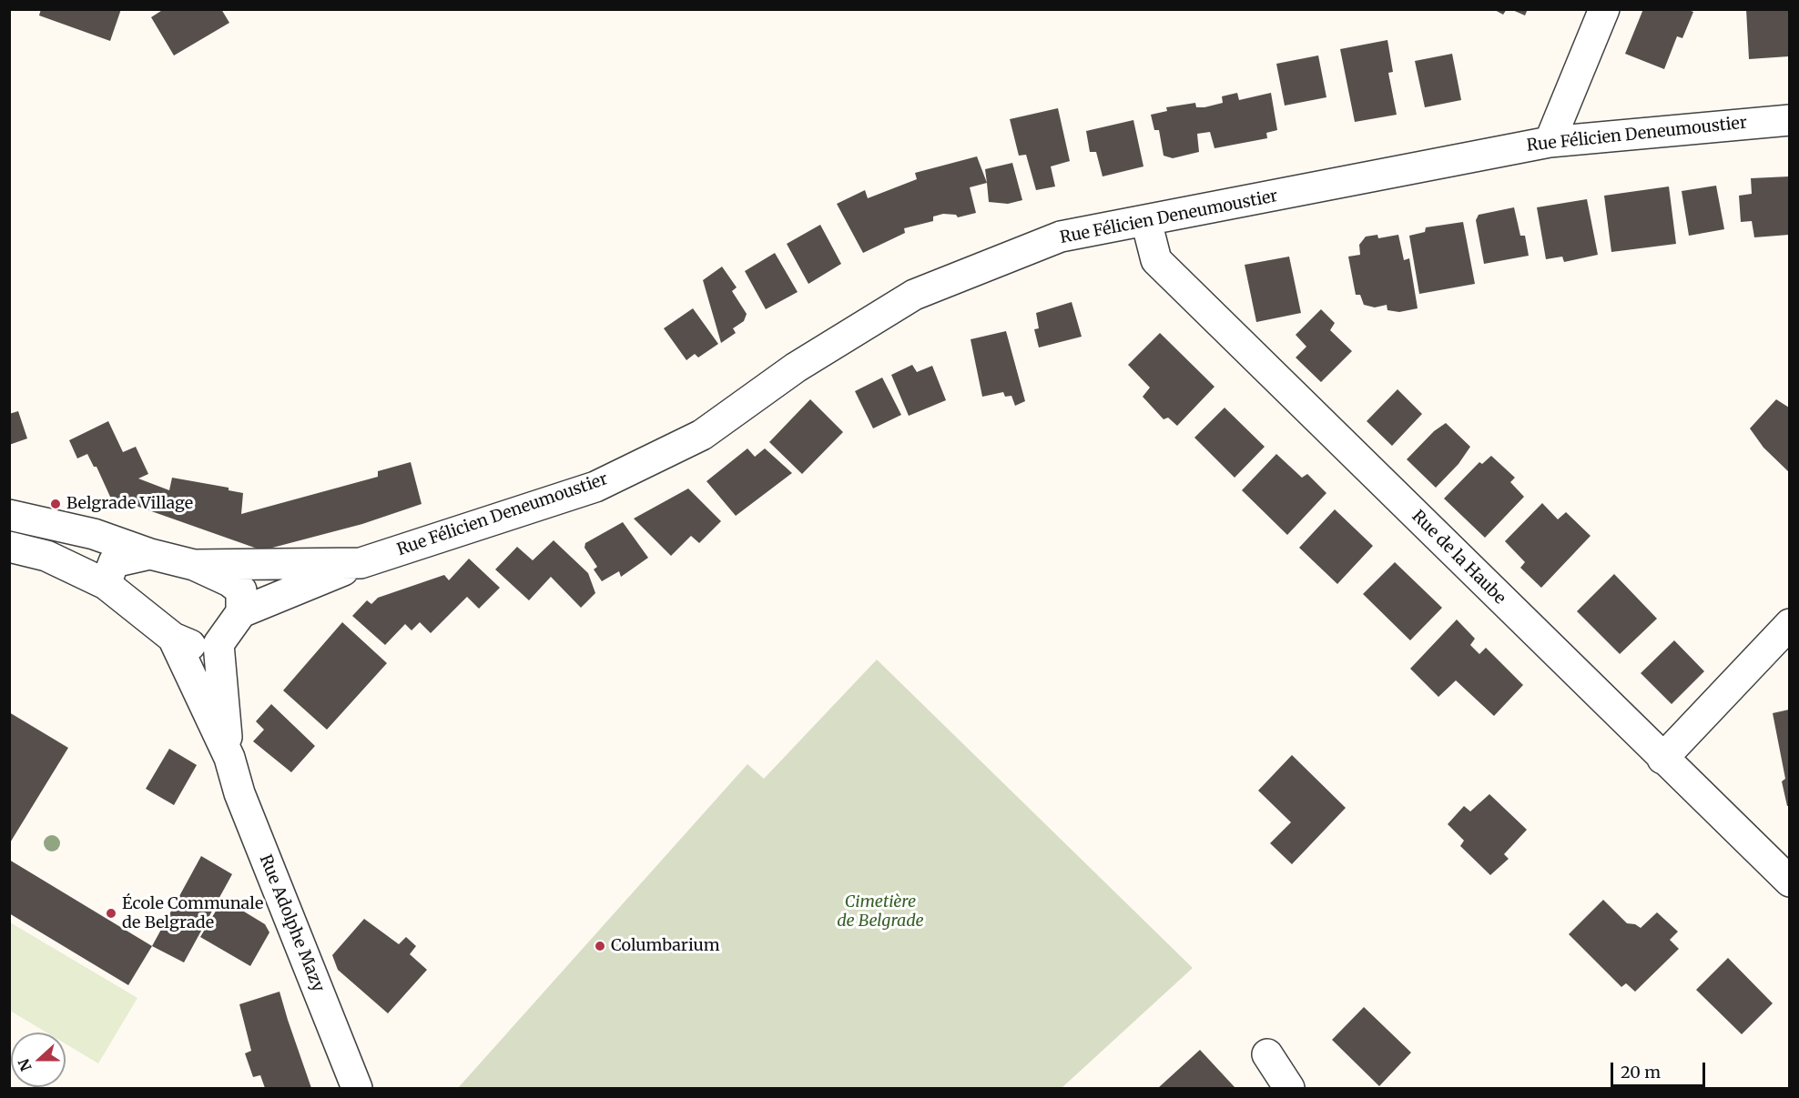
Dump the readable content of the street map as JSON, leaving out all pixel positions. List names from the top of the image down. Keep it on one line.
{"streets":{"street":["Rue Félicien Deneumoustier","Rue de la Haube","Rue Adolphe Mazy"]},"crossings":[["Rue Félicien Deneumoustier","Rue de la Haube"]],"parks":["Cimetière de Belgrade"],"places":["Belgrade Village","École Communale de Belgrade","Columbarium"],"scale_bar":"20 m","north":"left"}
